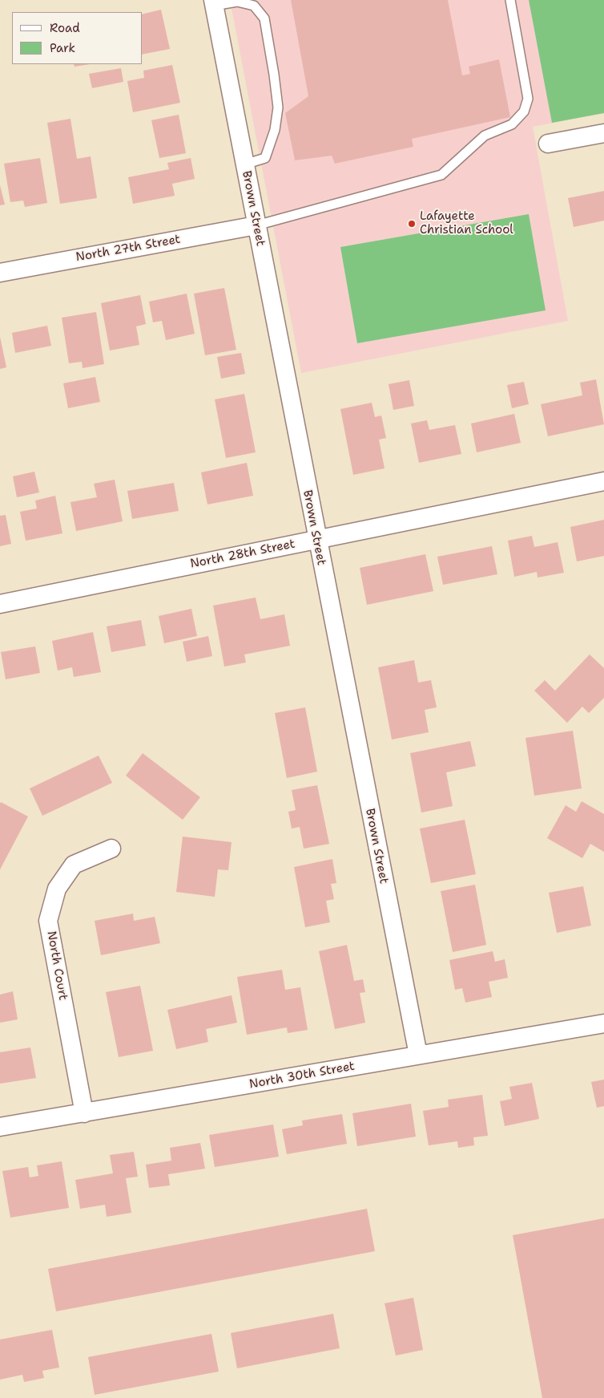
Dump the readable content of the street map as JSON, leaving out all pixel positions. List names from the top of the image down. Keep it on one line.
{"streets":{"street":["Brown Street","North 27th Street","North 28th Street","North Court","North 30th Street"]},"crossings":[["Brown Street","North 27th Street"],["Brown Street","North 28th Street"],["Brown Street","North 30th Street"],["North Court","North 30th Street"]],"places":["Lafayette Christian School"],"legend":["Road","Park"]}
